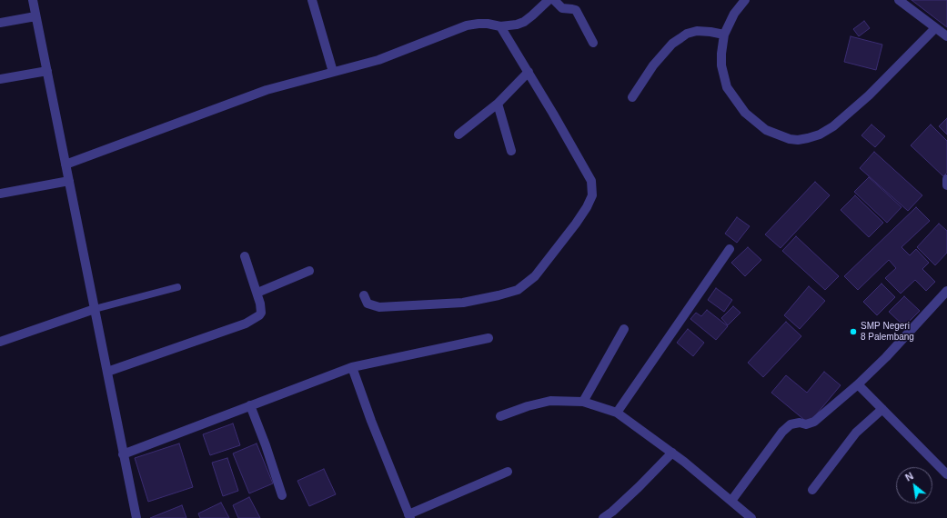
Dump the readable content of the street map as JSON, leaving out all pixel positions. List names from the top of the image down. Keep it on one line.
{"places":["SMP Negeri 8 Palembang"],"north":"top left"}
